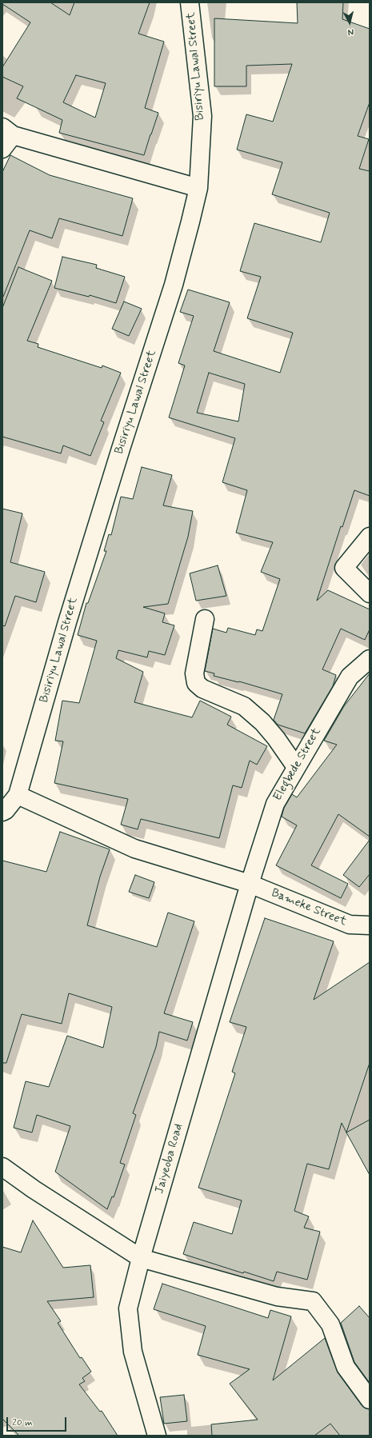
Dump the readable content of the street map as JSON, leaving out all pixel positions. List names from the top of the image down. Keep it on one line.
{"streets":{"street":["Bisiriyu Lawal Street","Elegbede Street","Bameke Street","Jaiyeoba Road"]},"crossings":[["Bisiriyu Lawal Street","Bameke Street"],["Elegbede Street","Bameke Street"],["Elegbede Street","Jaiyeoba Road"],["Bameke Street","Jaiyeoba Road"]],"scale_bar":"20 m","north":"bottom"}
